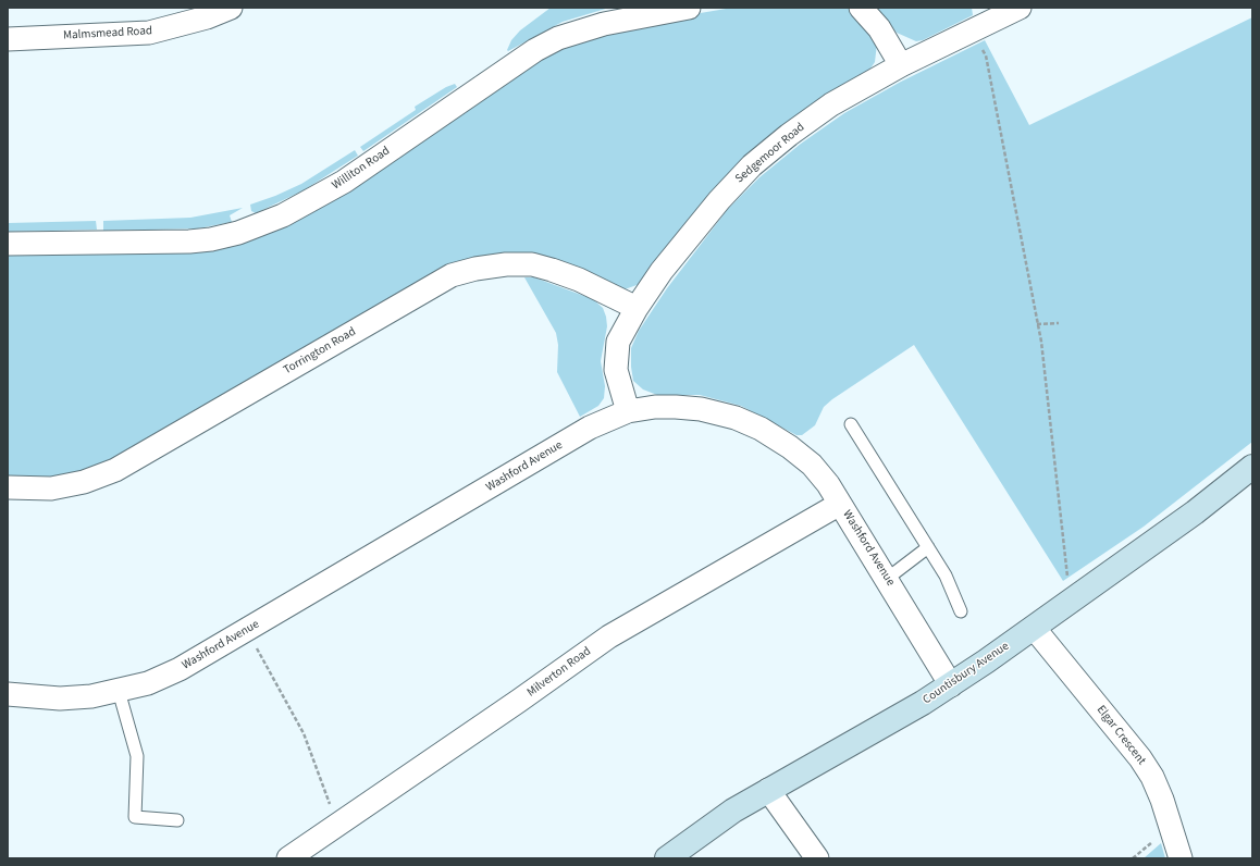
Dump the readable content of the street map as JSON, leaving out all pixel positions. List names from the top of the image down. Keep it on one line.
{"streets":{"street":["Malmsmead Road","Sedgemoor Road","Williton Road","Torrington Road","Washford Avenue","Milverton Road","Countisbury Avenue","Elgar Crescent"]},"crossings":[["Sedgemoor Road","Torrington Road"],["Sedgemoor Road","Washford Avenue"],["Washford Avenue","Milverton Road"],["Washford Avenue","Countisbury Avenue"],["Countisbury Avenue","Elgar Crescent"]]}
